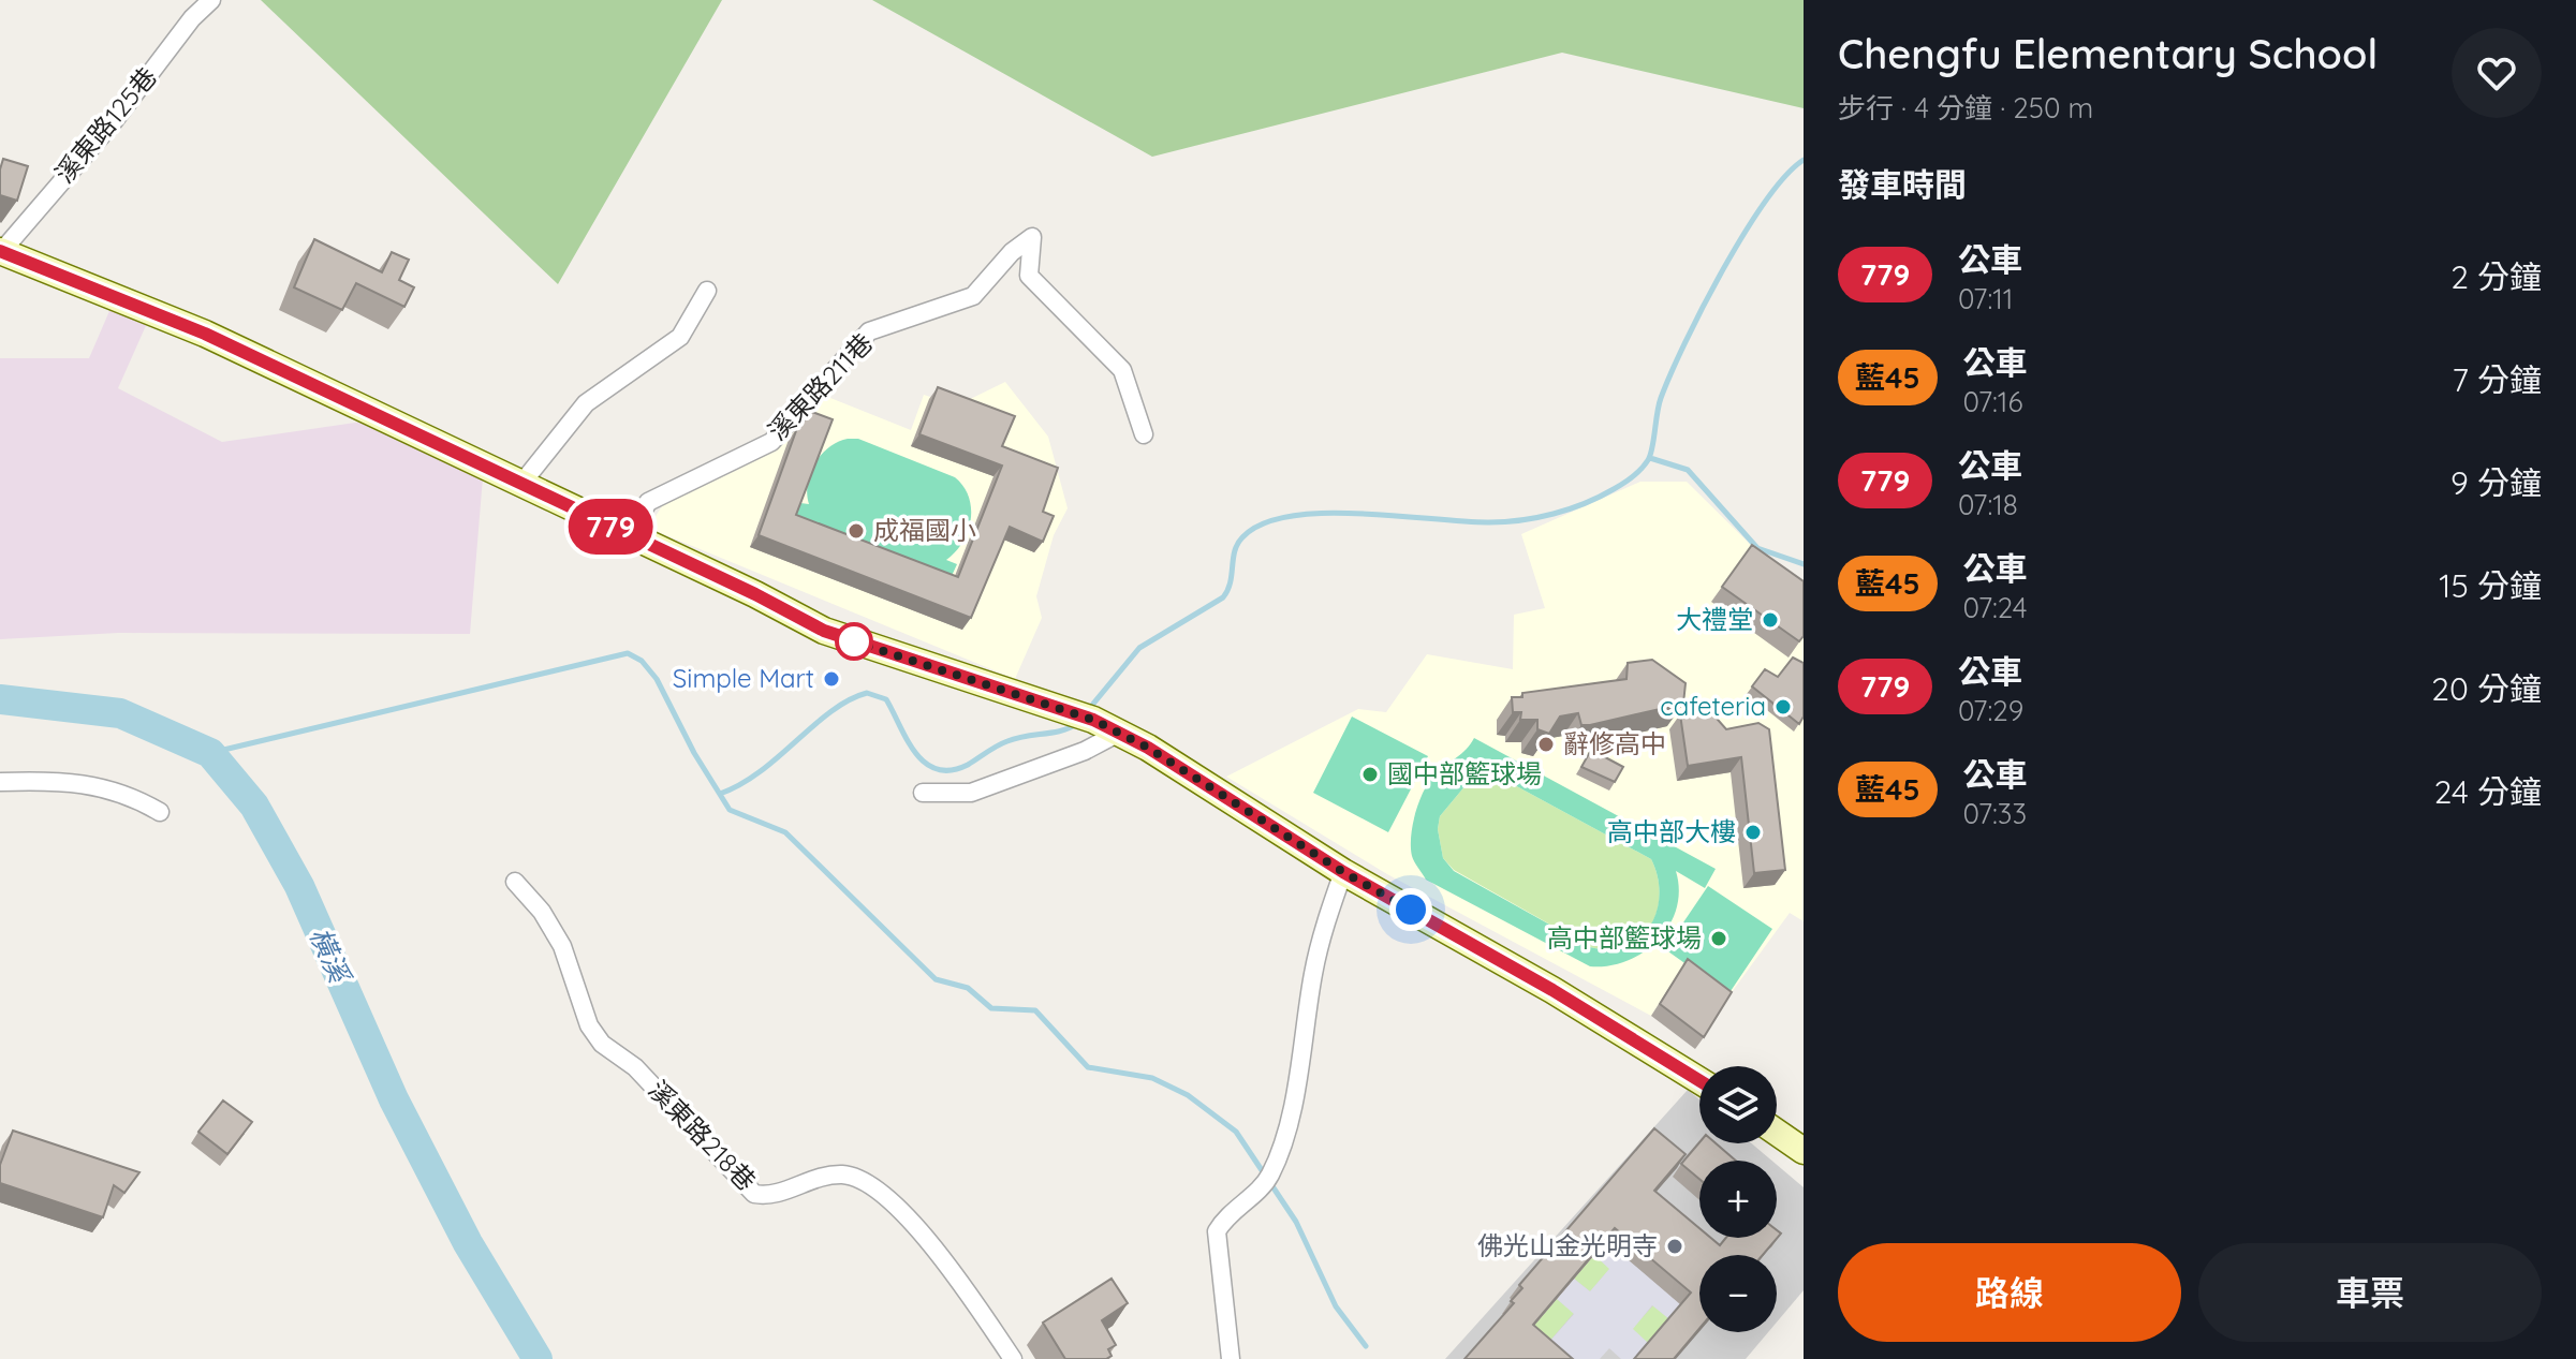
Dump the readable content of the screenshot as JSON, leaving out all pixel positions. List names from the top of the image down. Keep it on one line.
{"streets":{"street":["溪東路125巷","溪東路211巷","溪東路218巷"]},"water":["橫溪"],"places":["成福國小","大禮堂","Simple Mart","cafeteria","辭修高中","國中部籃球場","高中部大樓","高中部籃球場","佛光山金光明寺"],"lines":["bus line 779"],"page":{"on_map":"779","heading":[["Chengfu Elementary School","步行 · 4 分鐘 · 250 m"],"發車時間"],"list":[{"mark":"779","name":"公車","note":"07:11","value":"2 分鐘"},{"mark":"藍45","name":"公車","note":"07:16","value":"7 分鐘"},{"mark":"779","name":"公車","note":"07:18","value":"9 分鐘"},{"mark":"藍45","name":"公車","note":"07:24","value":"15 分鐘"},{"mark":"779","name":"公車","note":"07:29","value":"20 分鐘"},{"mark":"藍45","name":"公車","note":"07:33","value":"24 分鐘"}],"map_buttons":["+","−"],"buttons":["路線","車票"]}}
